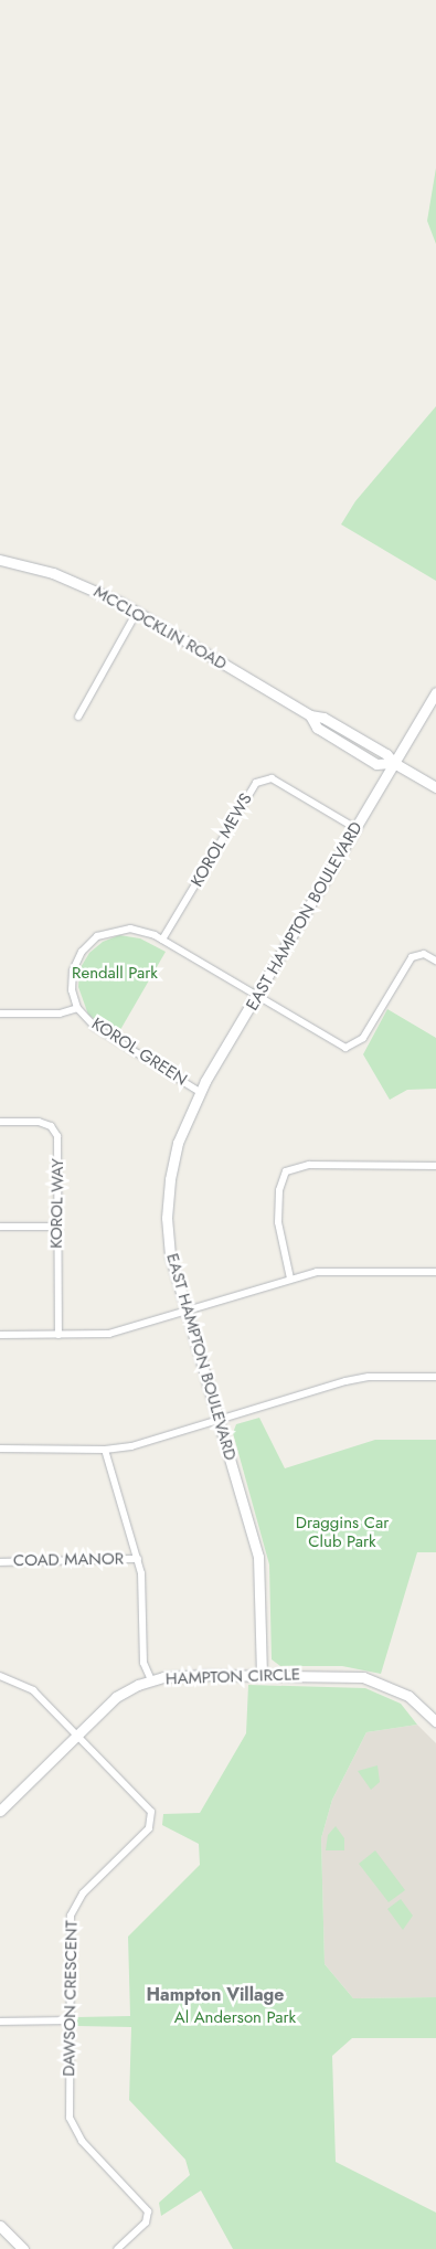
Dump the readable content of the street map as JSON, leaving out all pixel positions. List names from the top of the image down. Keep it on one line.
{"streets":{"street":["MCCLOCKLIN ROAD","KOROL MEWS","EAST HAMPTON BOULEVARD","KOROL GREEN","KOROL WAY","COAD MANOR","HAMPTON CIRCLE","DAWSON CRESCENT"]},"crossings":[["MCCLOCKLIN ROAD","EAST HAMPTON BOULEVARD"],["KOROL MEWS","EAST HAMPTON BOULEVARD"],["KOROL MEWS","KOROL GREEN"],["EAST HAMPTON BOULEVARD","KOROL GREEN"],["EAST HAMPTON BOULEVARD","HAMPTON CIRCLE"],["HAMPTON CIRCLE","DAWSON CRESCENT"]],"districts":["Hampton Village"],"parks":["Rendall Park","Draggins Car Club Park","Al Anderson Park"]}
